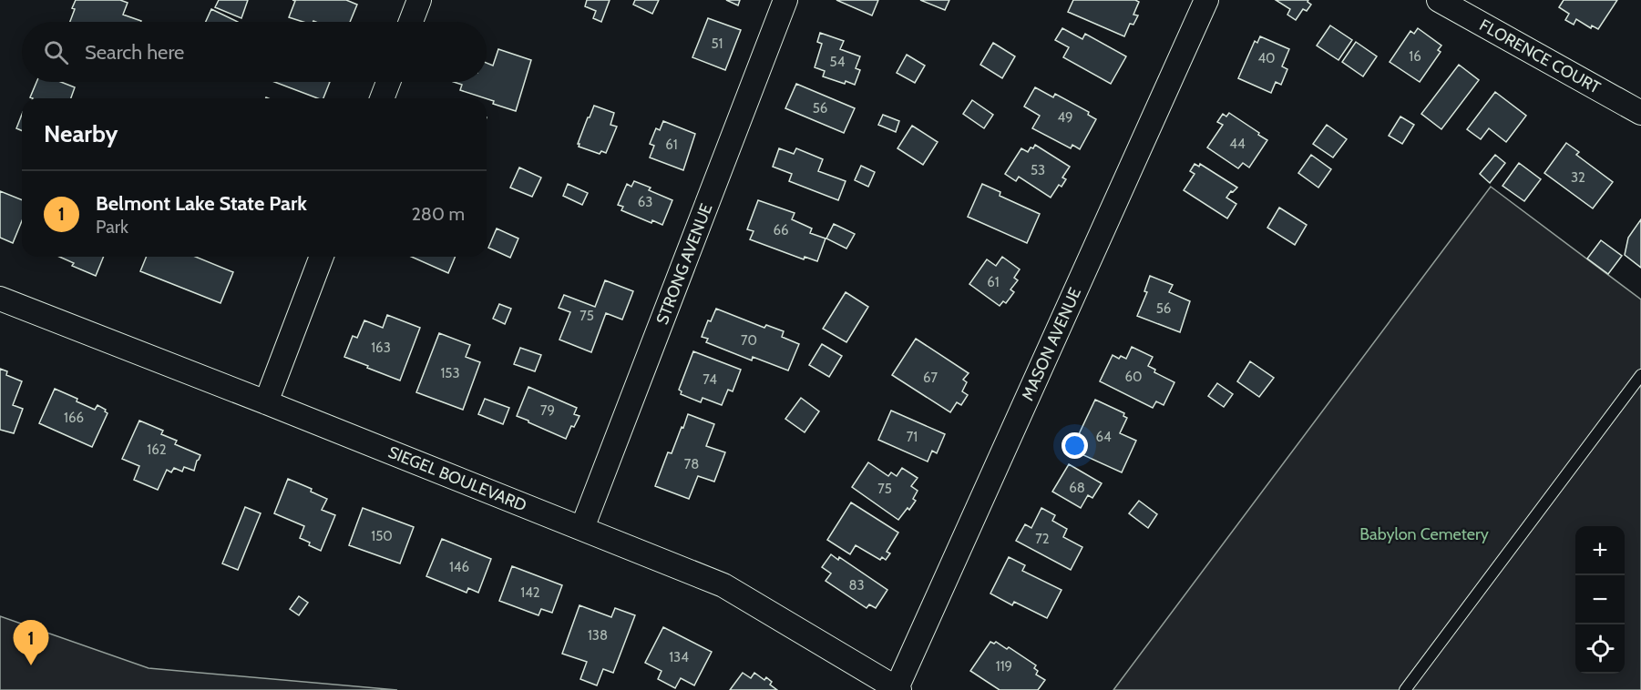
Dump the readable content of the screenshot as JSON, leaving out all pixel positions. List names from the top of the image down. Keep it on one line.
{"streets":{"street":["FLORENCE COURT","STRONG AVENUE","MASON AVENUE","SIEGEL BOULEVARD"]},"crossings":[["STRONG AVENUE","SIEGEL BOULEVARD"],["MASON AVENUE","SIEGEL BOULEVARD"]],"parks":["Babylon Cemetery"],"house_numbers":["51","16","40","54","56","49","44","61","53","32","63","66","61","56","75","70","163","153","60","67","74","79","166","71","64","162","78","68","75","150","72","146","83","142","138","134","119"],"page":{"search":"Search here","heading":"Nearby","list":[{"mark":"1","name":"Belmont Lake State Park","note":"Park","value":"280 m"}],"map_buttons":["+","−"],"pins":"1"}}
